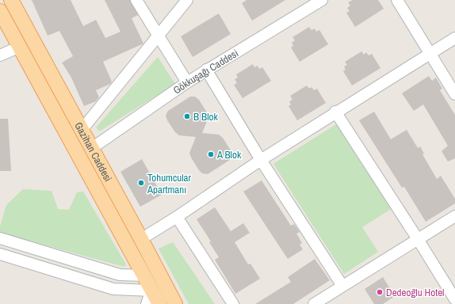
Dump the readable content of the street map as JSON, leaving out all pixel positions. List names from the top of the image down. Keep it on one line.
{"streets":{"main road":["Gazihan Caddesi"],"street":["Gökkuşağı Caddesi"]},"crossings":[["Gökkuşağı Caddesi","Gazihan Caddesi"]],"places":["B Blok","A Blok","Tohumcular Apartmanı","Dedeoğlu Hotel"]}
